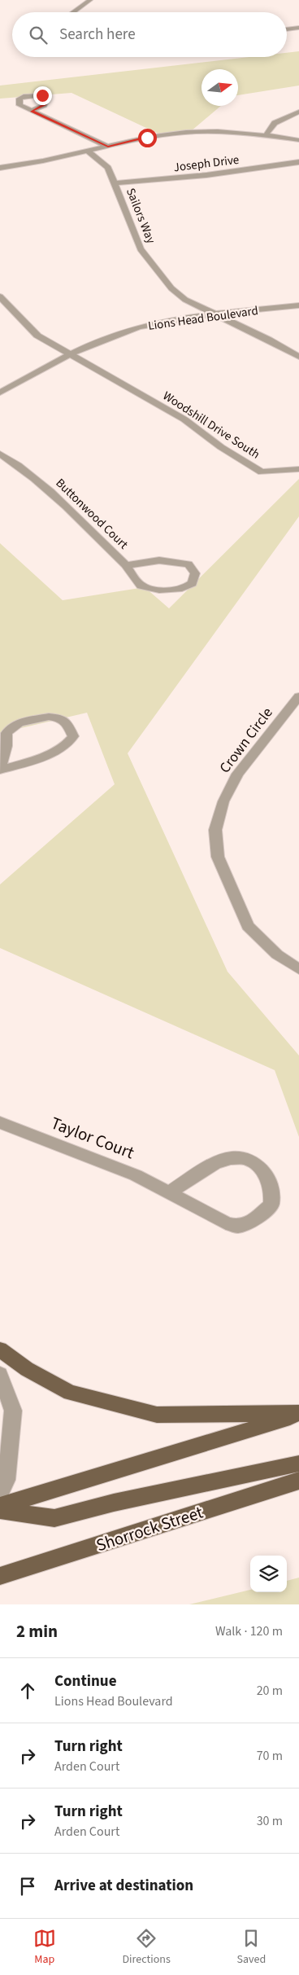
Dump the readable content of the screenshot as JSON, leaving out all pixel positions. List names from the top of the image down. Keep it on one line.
{"streets":{"main road":["Shorrock Street"],"street":["Joseph Drive","Sailors Way","Lions Head Boulevard","Woodshill Drive South","Buttonwood Court","Crown Circle","Taylor Court"]},"crossings":[["Joseph Drive","Sailors Way"],["Sailors Way","Lions Head Boulevard"],["Lions Head Boulevard","Woodshill Drive South"]],"north":"right","page":{"search":"Search here","heading":["2 min","Walk · 120 m"],"list":[["Continue","Lions Head Boulevard","20 m"],["Turn right","Arden Court","70 m"],["Turn right","Arden Court","30 m"],"Arrive at destination"],"nav":["Map","Directions","Saved"]}}
